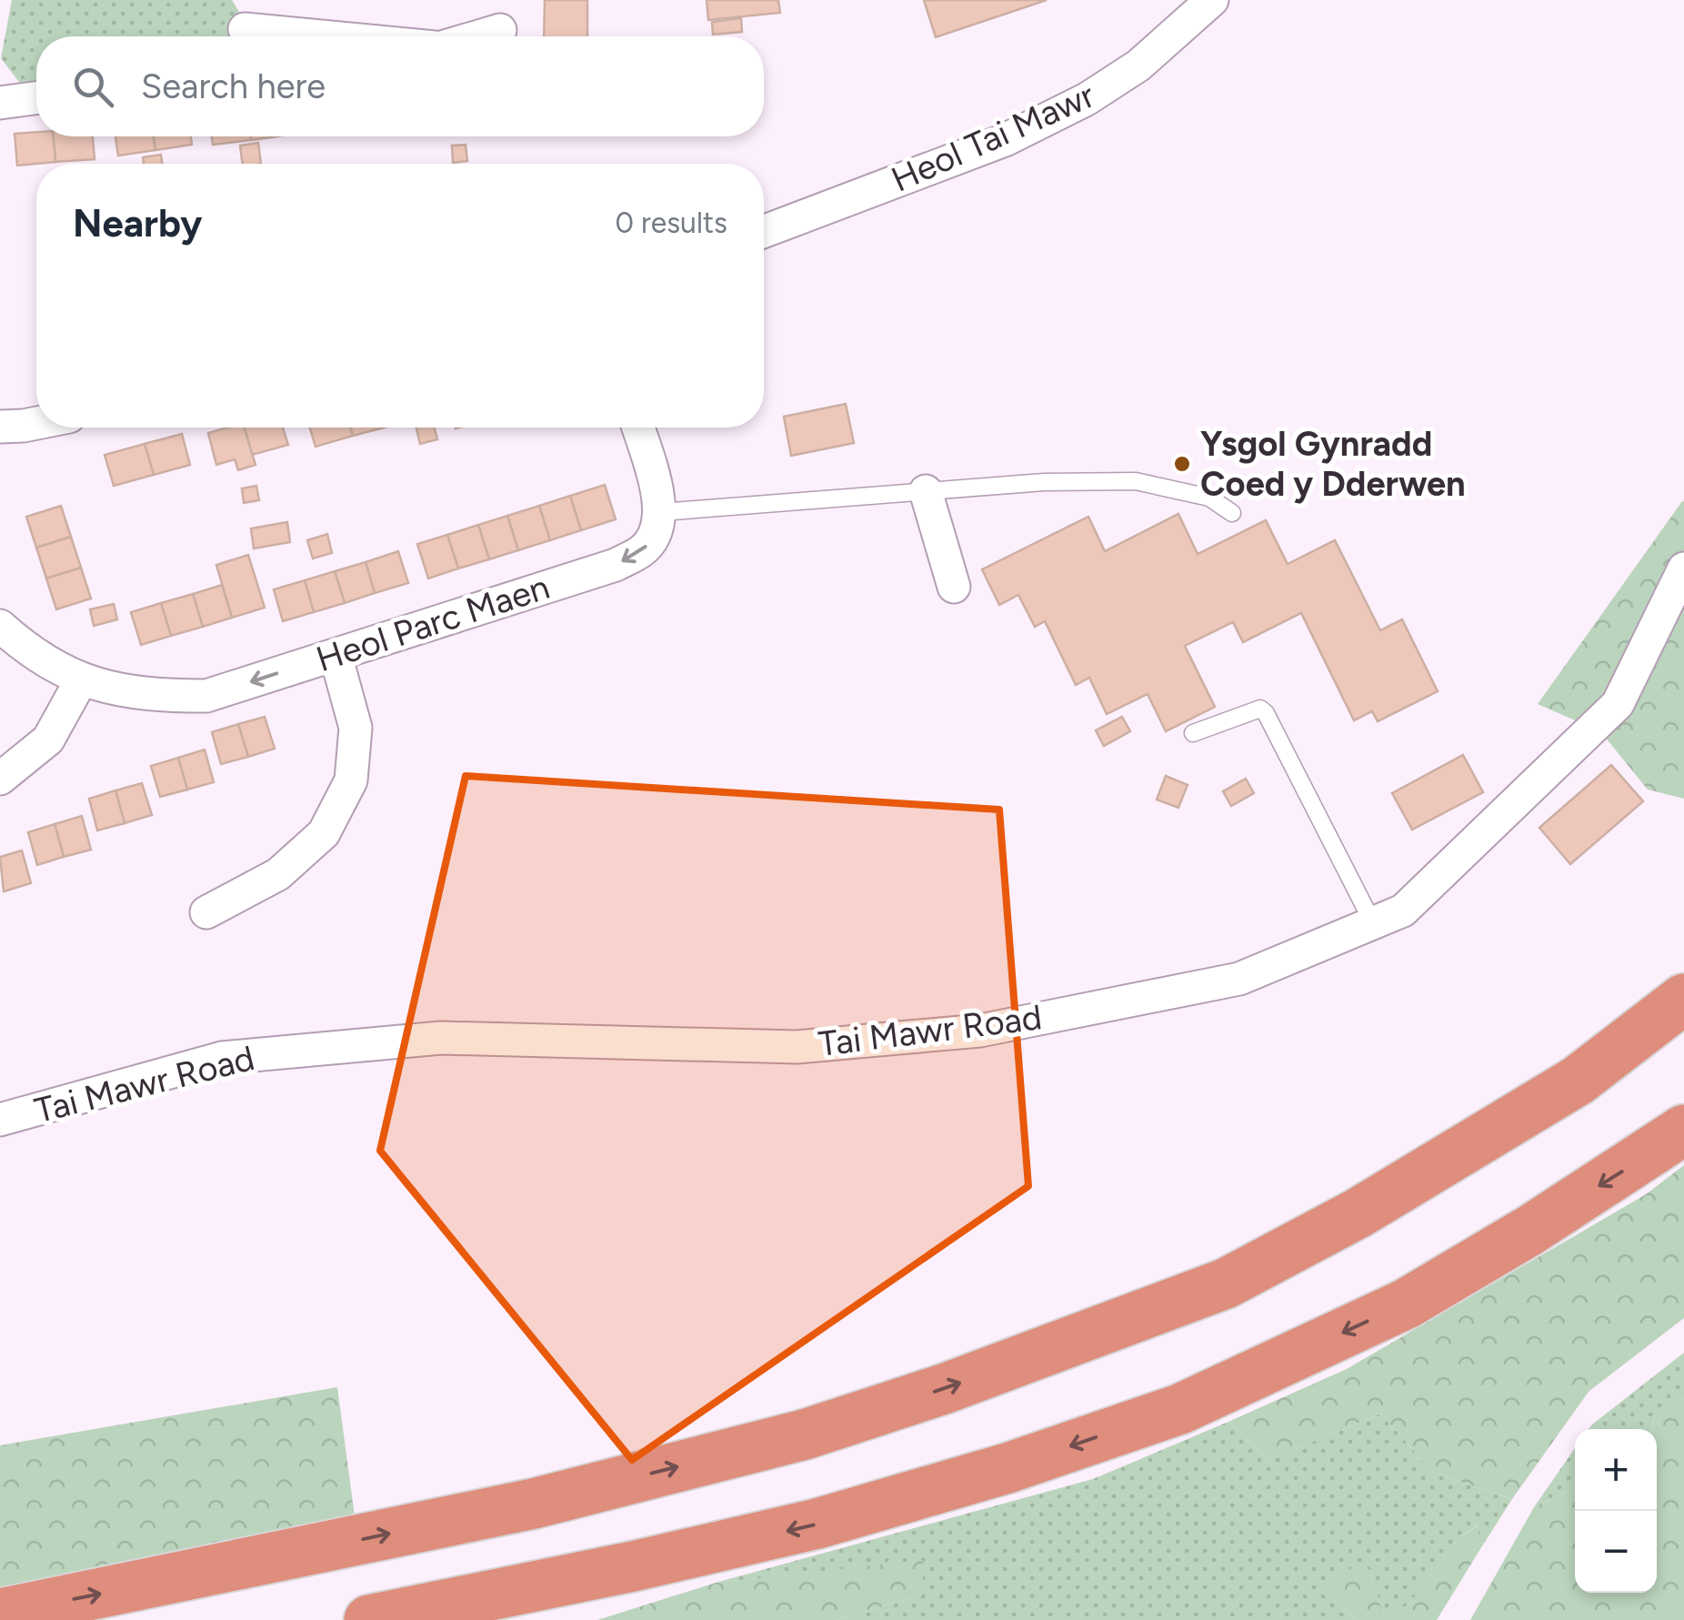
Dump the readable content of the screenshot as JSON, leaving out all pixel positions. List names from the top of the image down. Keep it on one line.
{"streets":{"street":["Heol Tai Mawr","Heol Parc Maen","Tai Mawr Road"]},"one_way":["Heol Parc Maen"],"places":["Ysgol Gynradd Coed y Dderwen"],"page":{"search":"Search here","heading":["Nearby","0 results"],"map_buttons":["+","−"]}}
